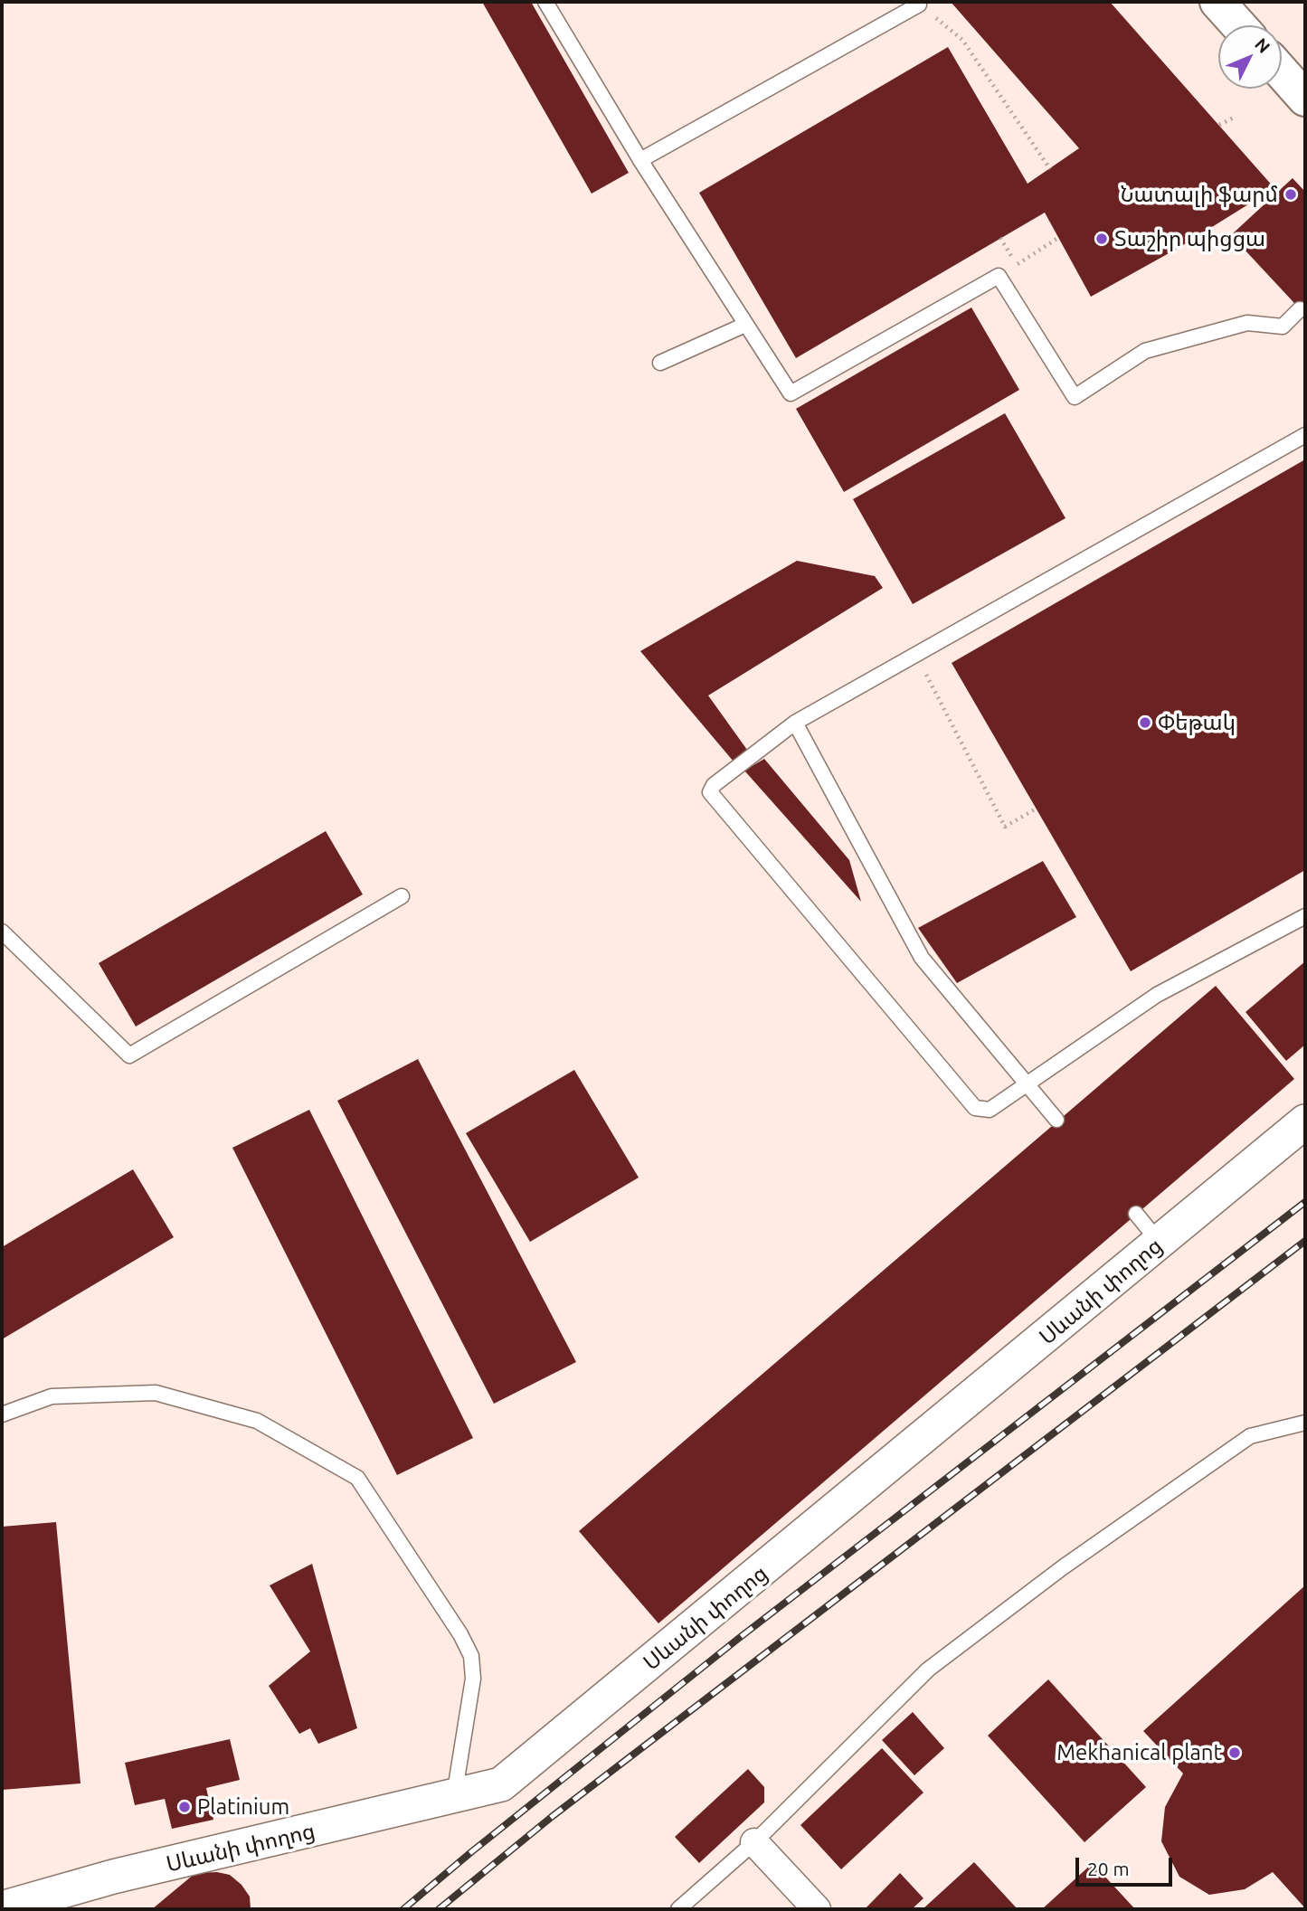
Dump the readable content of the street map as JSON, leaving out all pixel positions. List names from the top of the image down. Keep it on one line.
{"streets":{"street":["Սևանի փողոց"]},"places":["Նատալի ֆարմ","Տաշիր պիցցա","Փեթակ","Mekhanical plant","Platinium"],"scale_bar":"20 m","north":"top right"}
